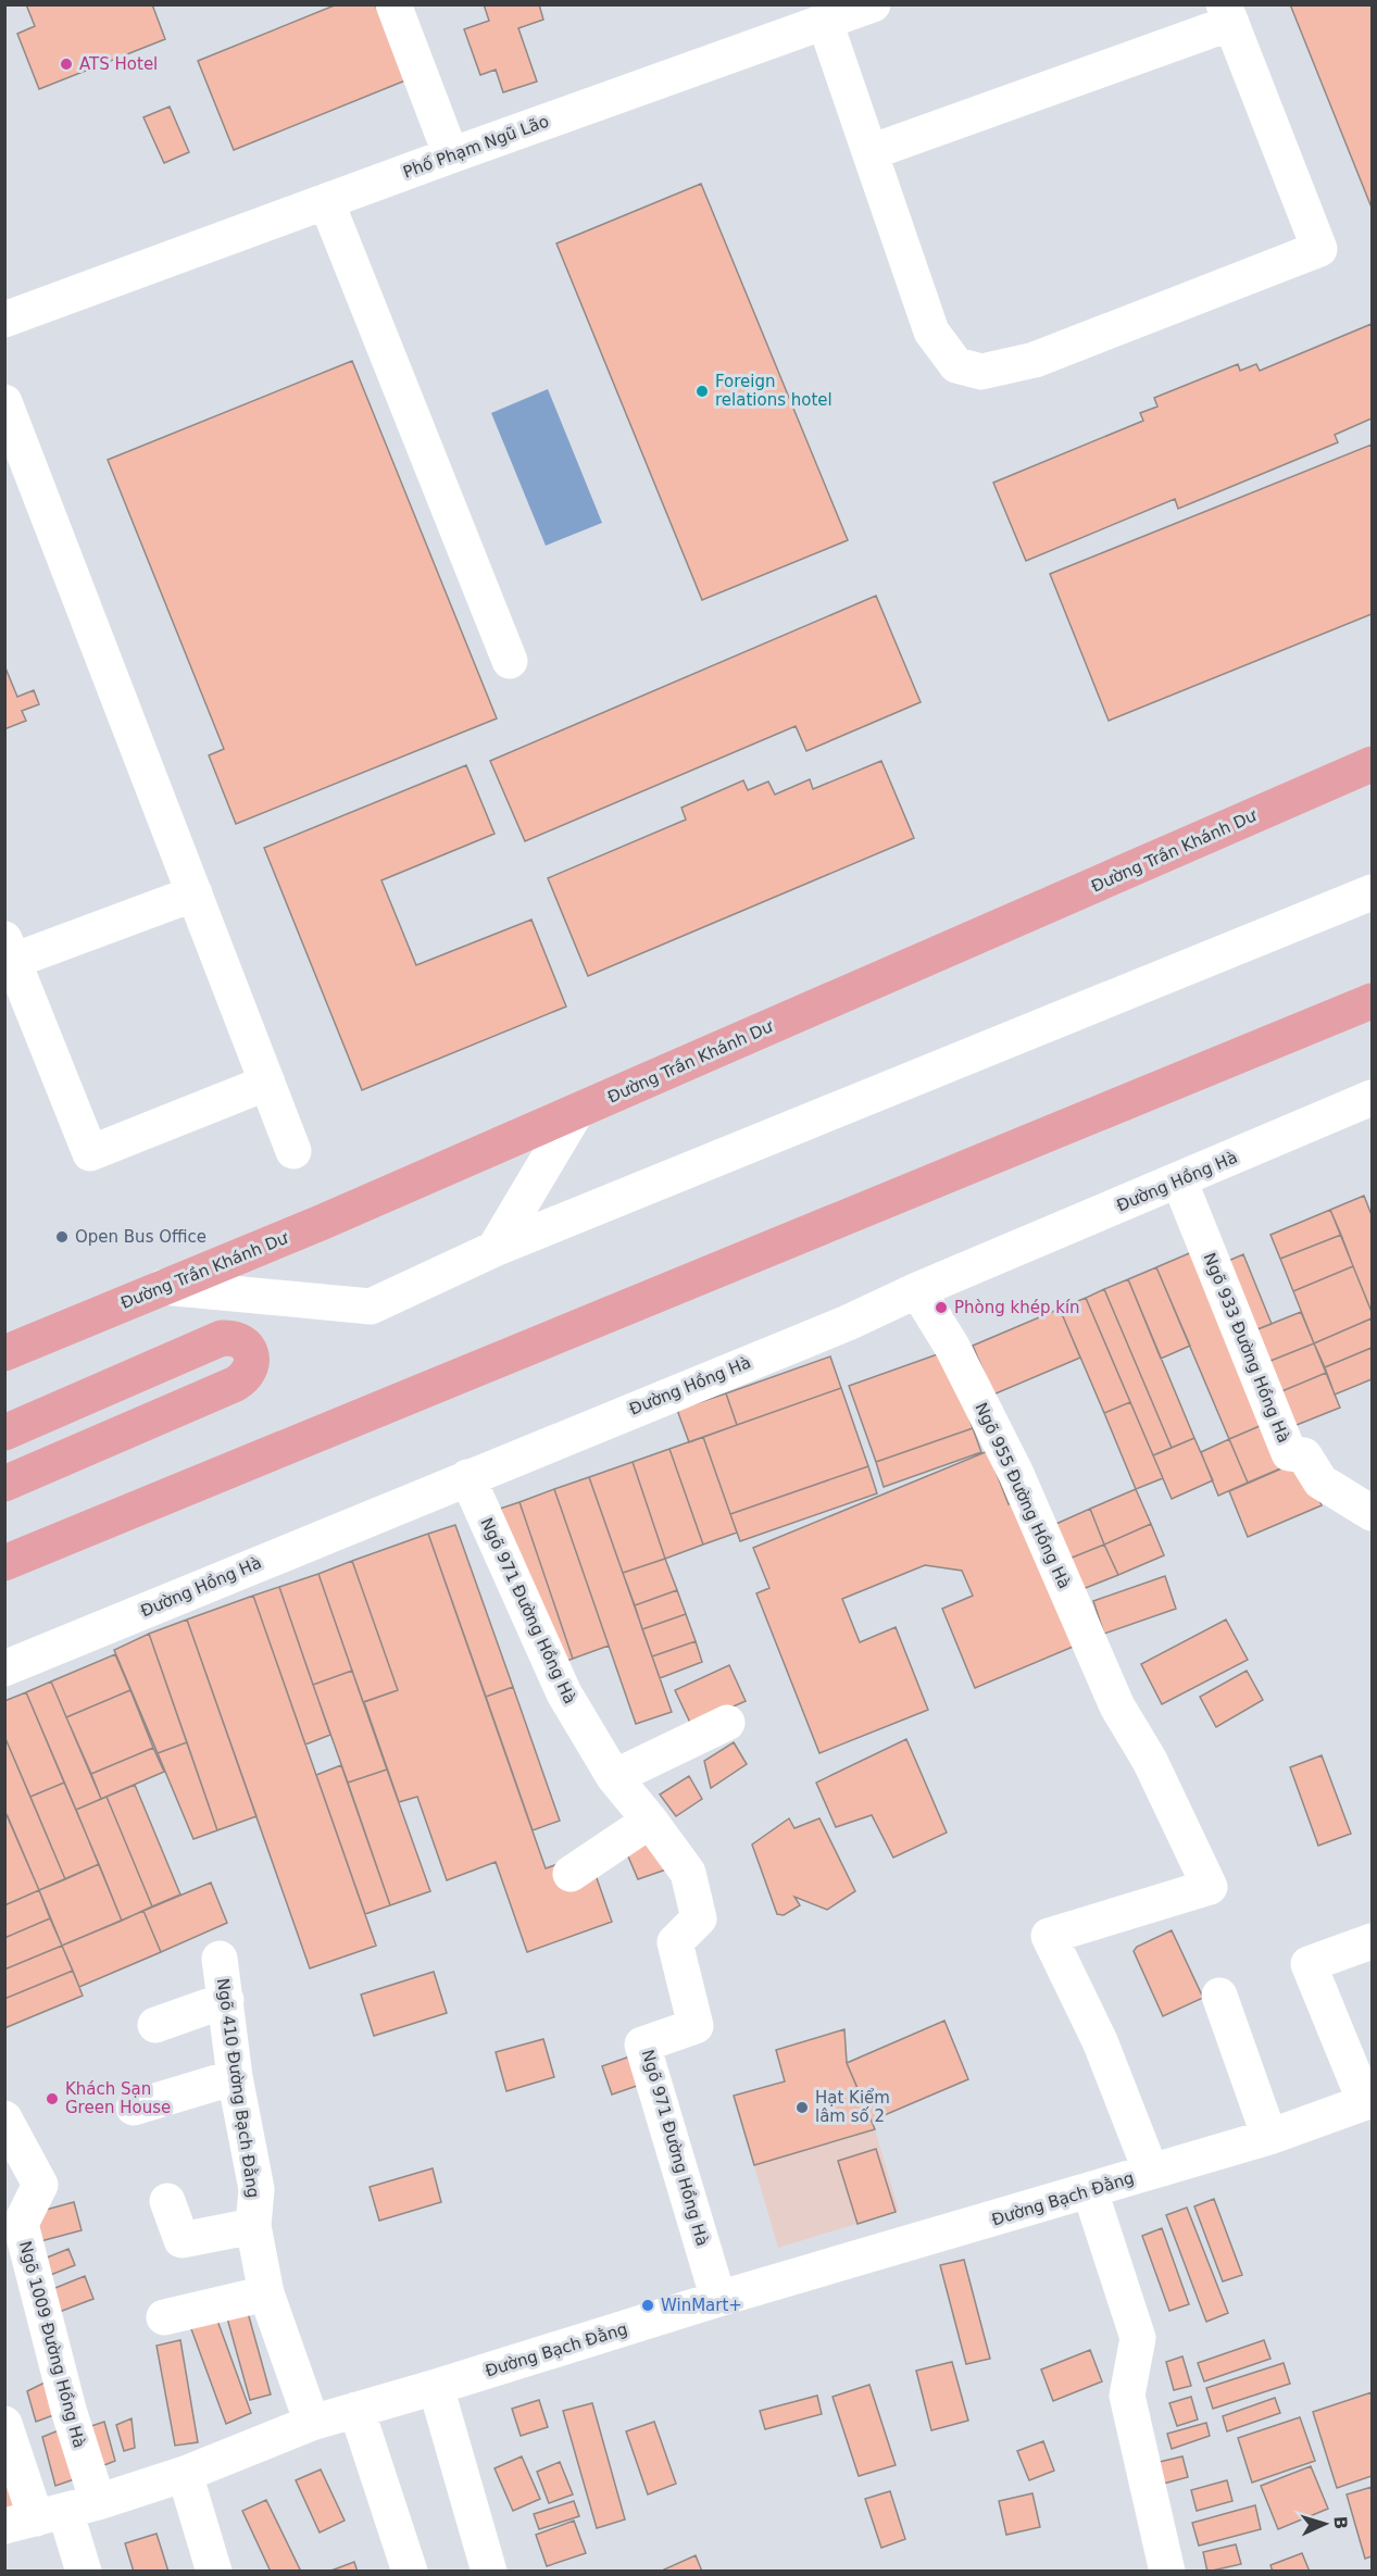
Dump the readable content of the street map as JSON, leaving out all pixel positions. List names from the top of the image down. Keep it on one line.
{"streets":{"main road":["Đường Trần Khánh Dư"],"street":["Phố Phạm Ngũ Lão","Đường Hồng Hà","Ngõ 933 Đường Hồng Hà","Ngõ 955 Đường Hồng Hà","Ngõ 971 Đường Hồng Hà","Ngõ 410 Đường Bạch Đằng","Đường Bạch Đằng","Ngõ 1009 Đường Hồng Hà"]},"crossings":[["Đường Hồng Hà","Ngõ 933 Đường Hồng Hà"],["Đường Hồng Hà","Ngõ 955 Đường Hồng Hà"],["Đường Hồng Hà","Ngõ 971 Đường Hồng Hà"],["Ngõ 955 Đường Hồng Hà","Đường Bạch Đằng"],["Ngõ 971 Đường Hồng Hà","Đường Bạch Đằng"],["Ngõ 410 Đường Bạch Đằng","Đường Bạch Đằng"],["Đường Bạch Đằng","Ngõ 1009 Đường Hồng Hà"]],"places":["ATS Hotel","Foreign relations hotel","Open Bus Office","Phòng khép kín","Khách Sạn Green House","Hạt Kiểm lâm số 2","WinMart+"],"north":"right"}
